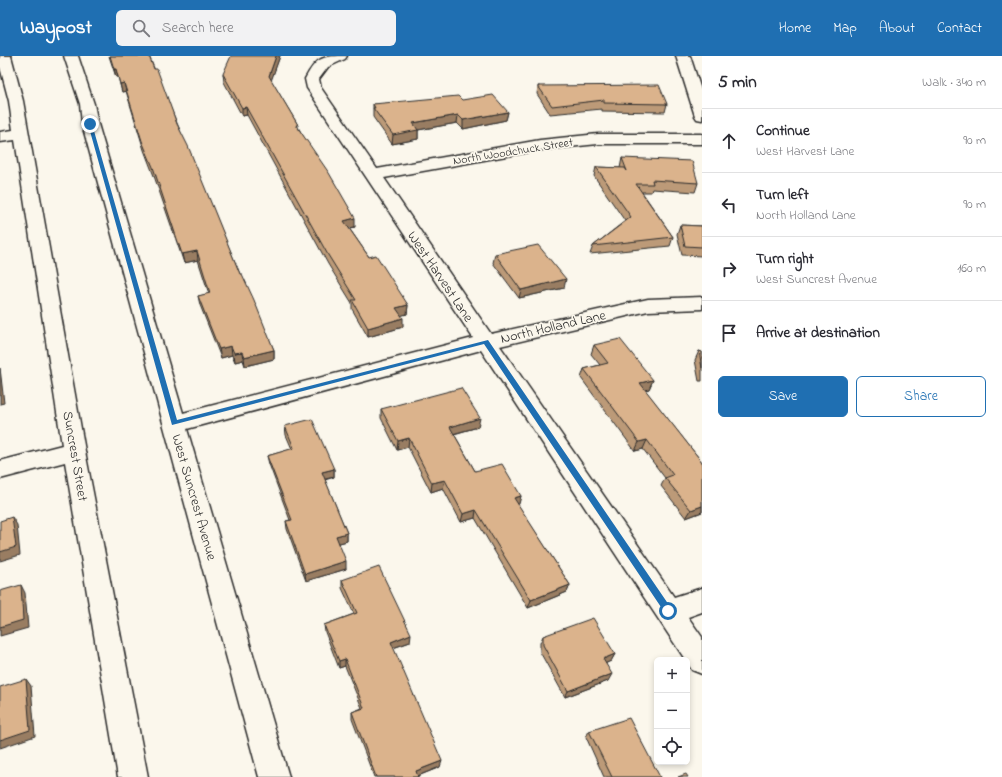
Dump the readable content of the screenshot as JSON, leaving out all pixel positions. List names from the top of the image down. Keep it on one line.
{"streets":{"street":["North Woodchuck Street","West Harvest Lane","North Holland Lane","Suncrest Street","West Suncrest Avenue"]},"crossings":[["North Woodchuck Street","West Harvest Lane"],["West Harvest Lane","North Holland Lane"],["North Holland Lane","West Suncrest Avenue"]],"page":{"header":"Waypost","search":"Search here","nav":["Home","Map","About","Contact"],"heading":["5 min","Walk · 340 m"],"list":[["Continue","West Harvest Lane","90 m"],["Turn left","North Holland Lane","90 m"],["Turn right","West Suncrest Avenue","160 m"],"Arrive at destination"],"buttons":["Save","Share"],"map_buttons":["+","−"]}}
